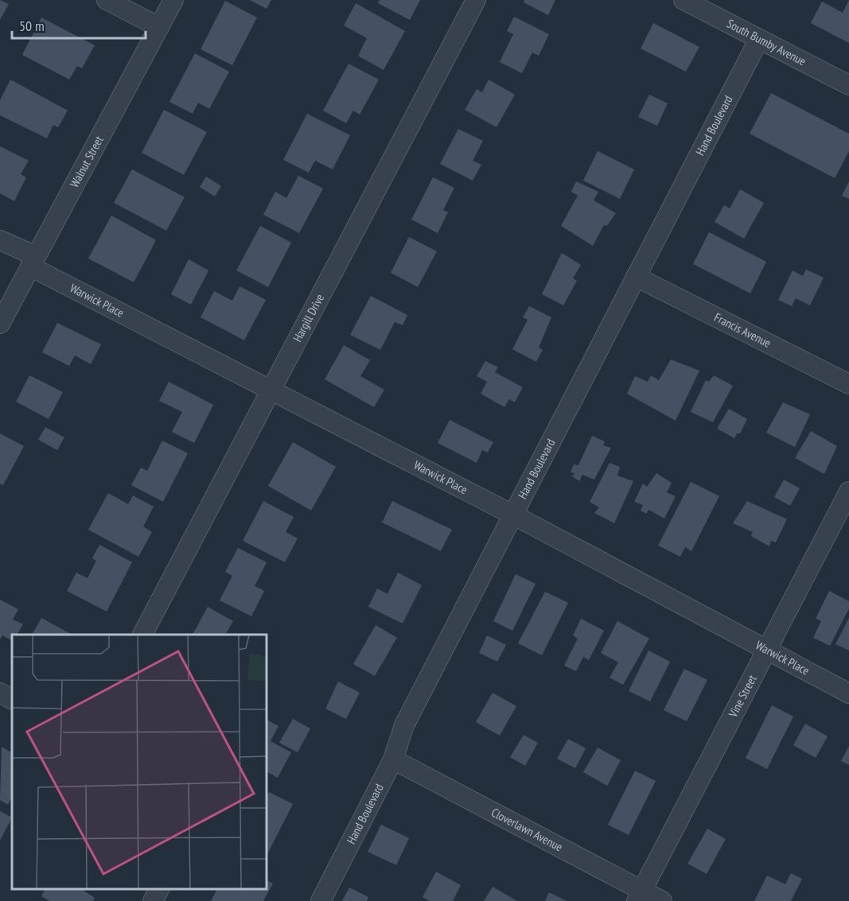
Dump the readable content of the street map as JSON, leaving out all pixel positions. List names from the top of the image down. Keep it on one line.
{"streets":{"street":["South Bumby Avenue","Hand Boulevard","Walnut Street","Warwick Place","Hargill Drive","Francis Avenue","Vine Street","Cloverlawn Avenue"]},"crossings":[["South Bumby Avenue","Hand Boulevard"],["Hand Boulevard","Warwick Place"],["Hand Boulevard","Francis Avenue"],["Hand Boulevard","Cloverlawn Avenue"],["Walnut Street","Warwick Place"],["Warwick Place","Hargill Drive"],["Warwick Place","Vine Street"],["Vine Street","Cloverlawn Avenue"]],"scale_bar":"50 m"}
